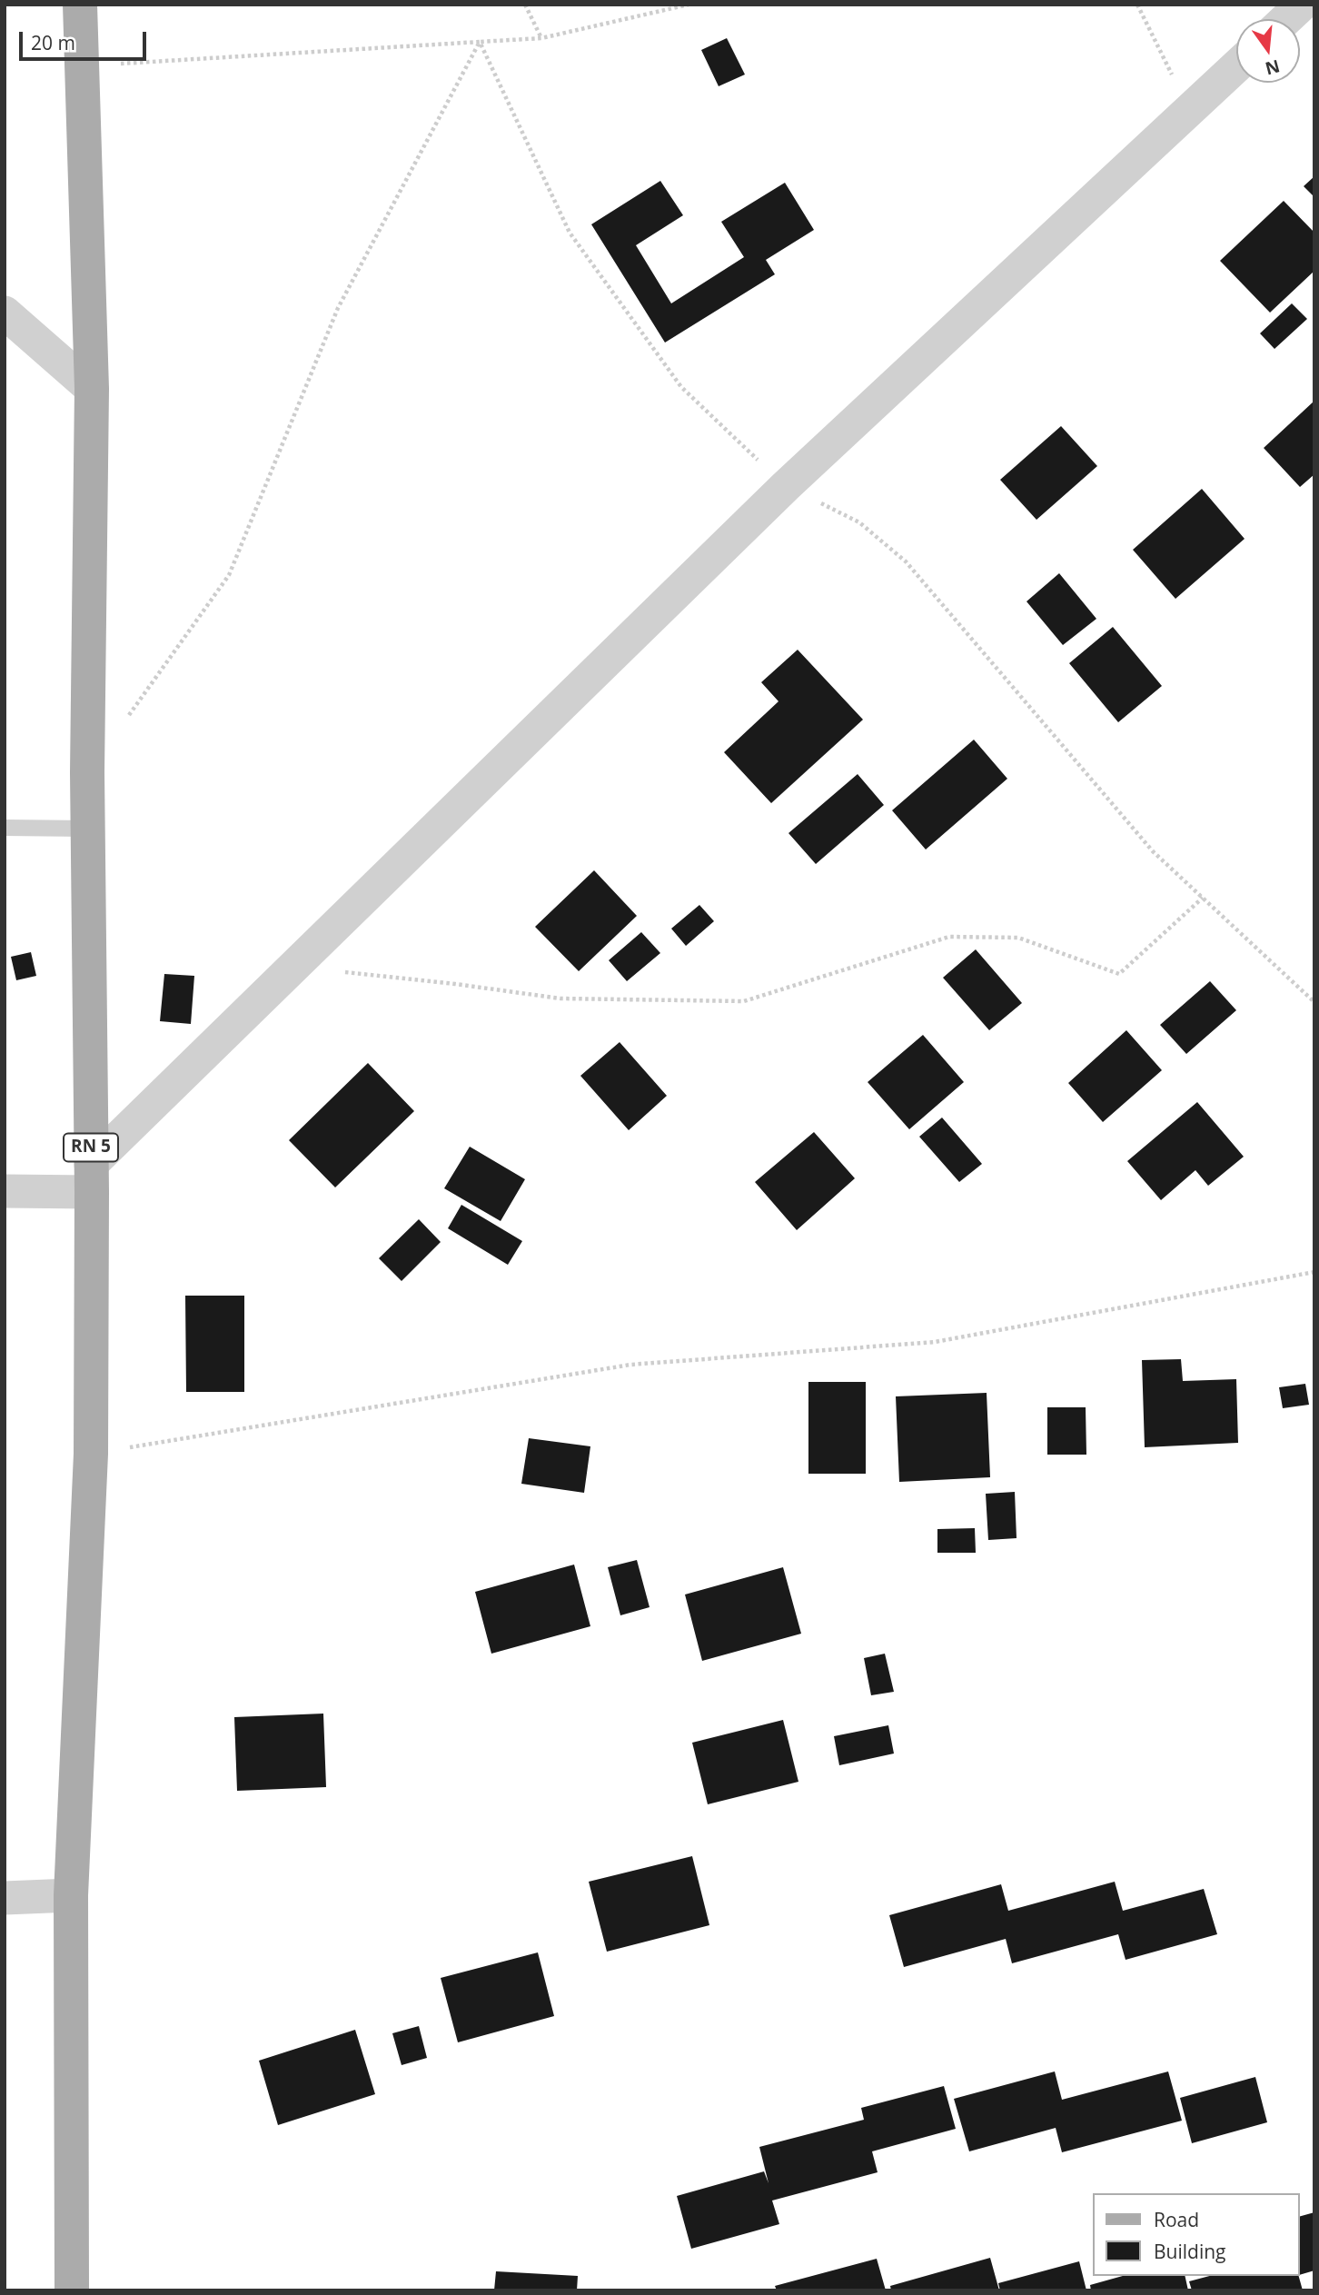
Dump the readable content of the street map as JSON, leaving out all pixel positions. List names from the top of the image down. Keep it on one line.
{"streets":{"main road":["RN 5"]},"legend":["Road","Building"],"scale_bar":"20 m","north":"bottom"}
